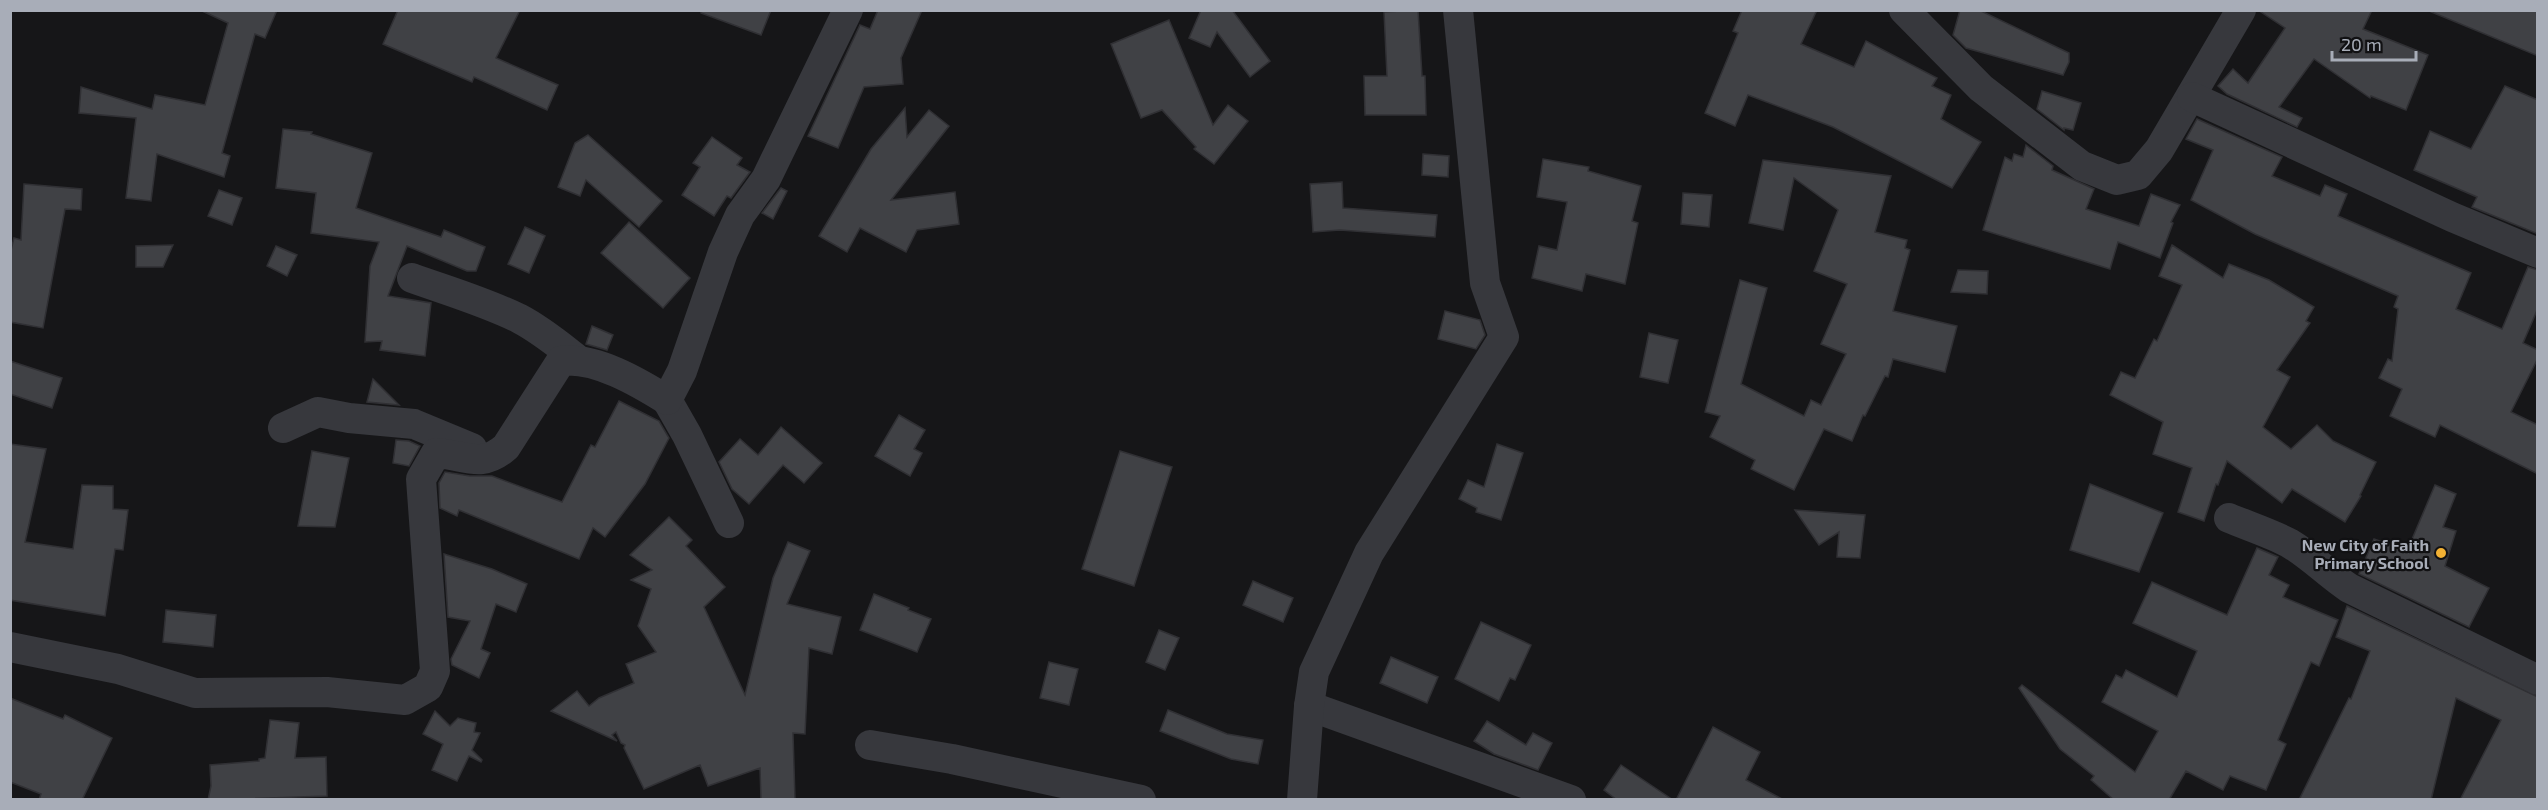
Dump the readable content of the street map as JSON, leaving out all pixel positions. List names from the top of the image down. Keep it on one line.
{"places":["New City of Faith Primary School"],"scale_bar":"20 m"}
